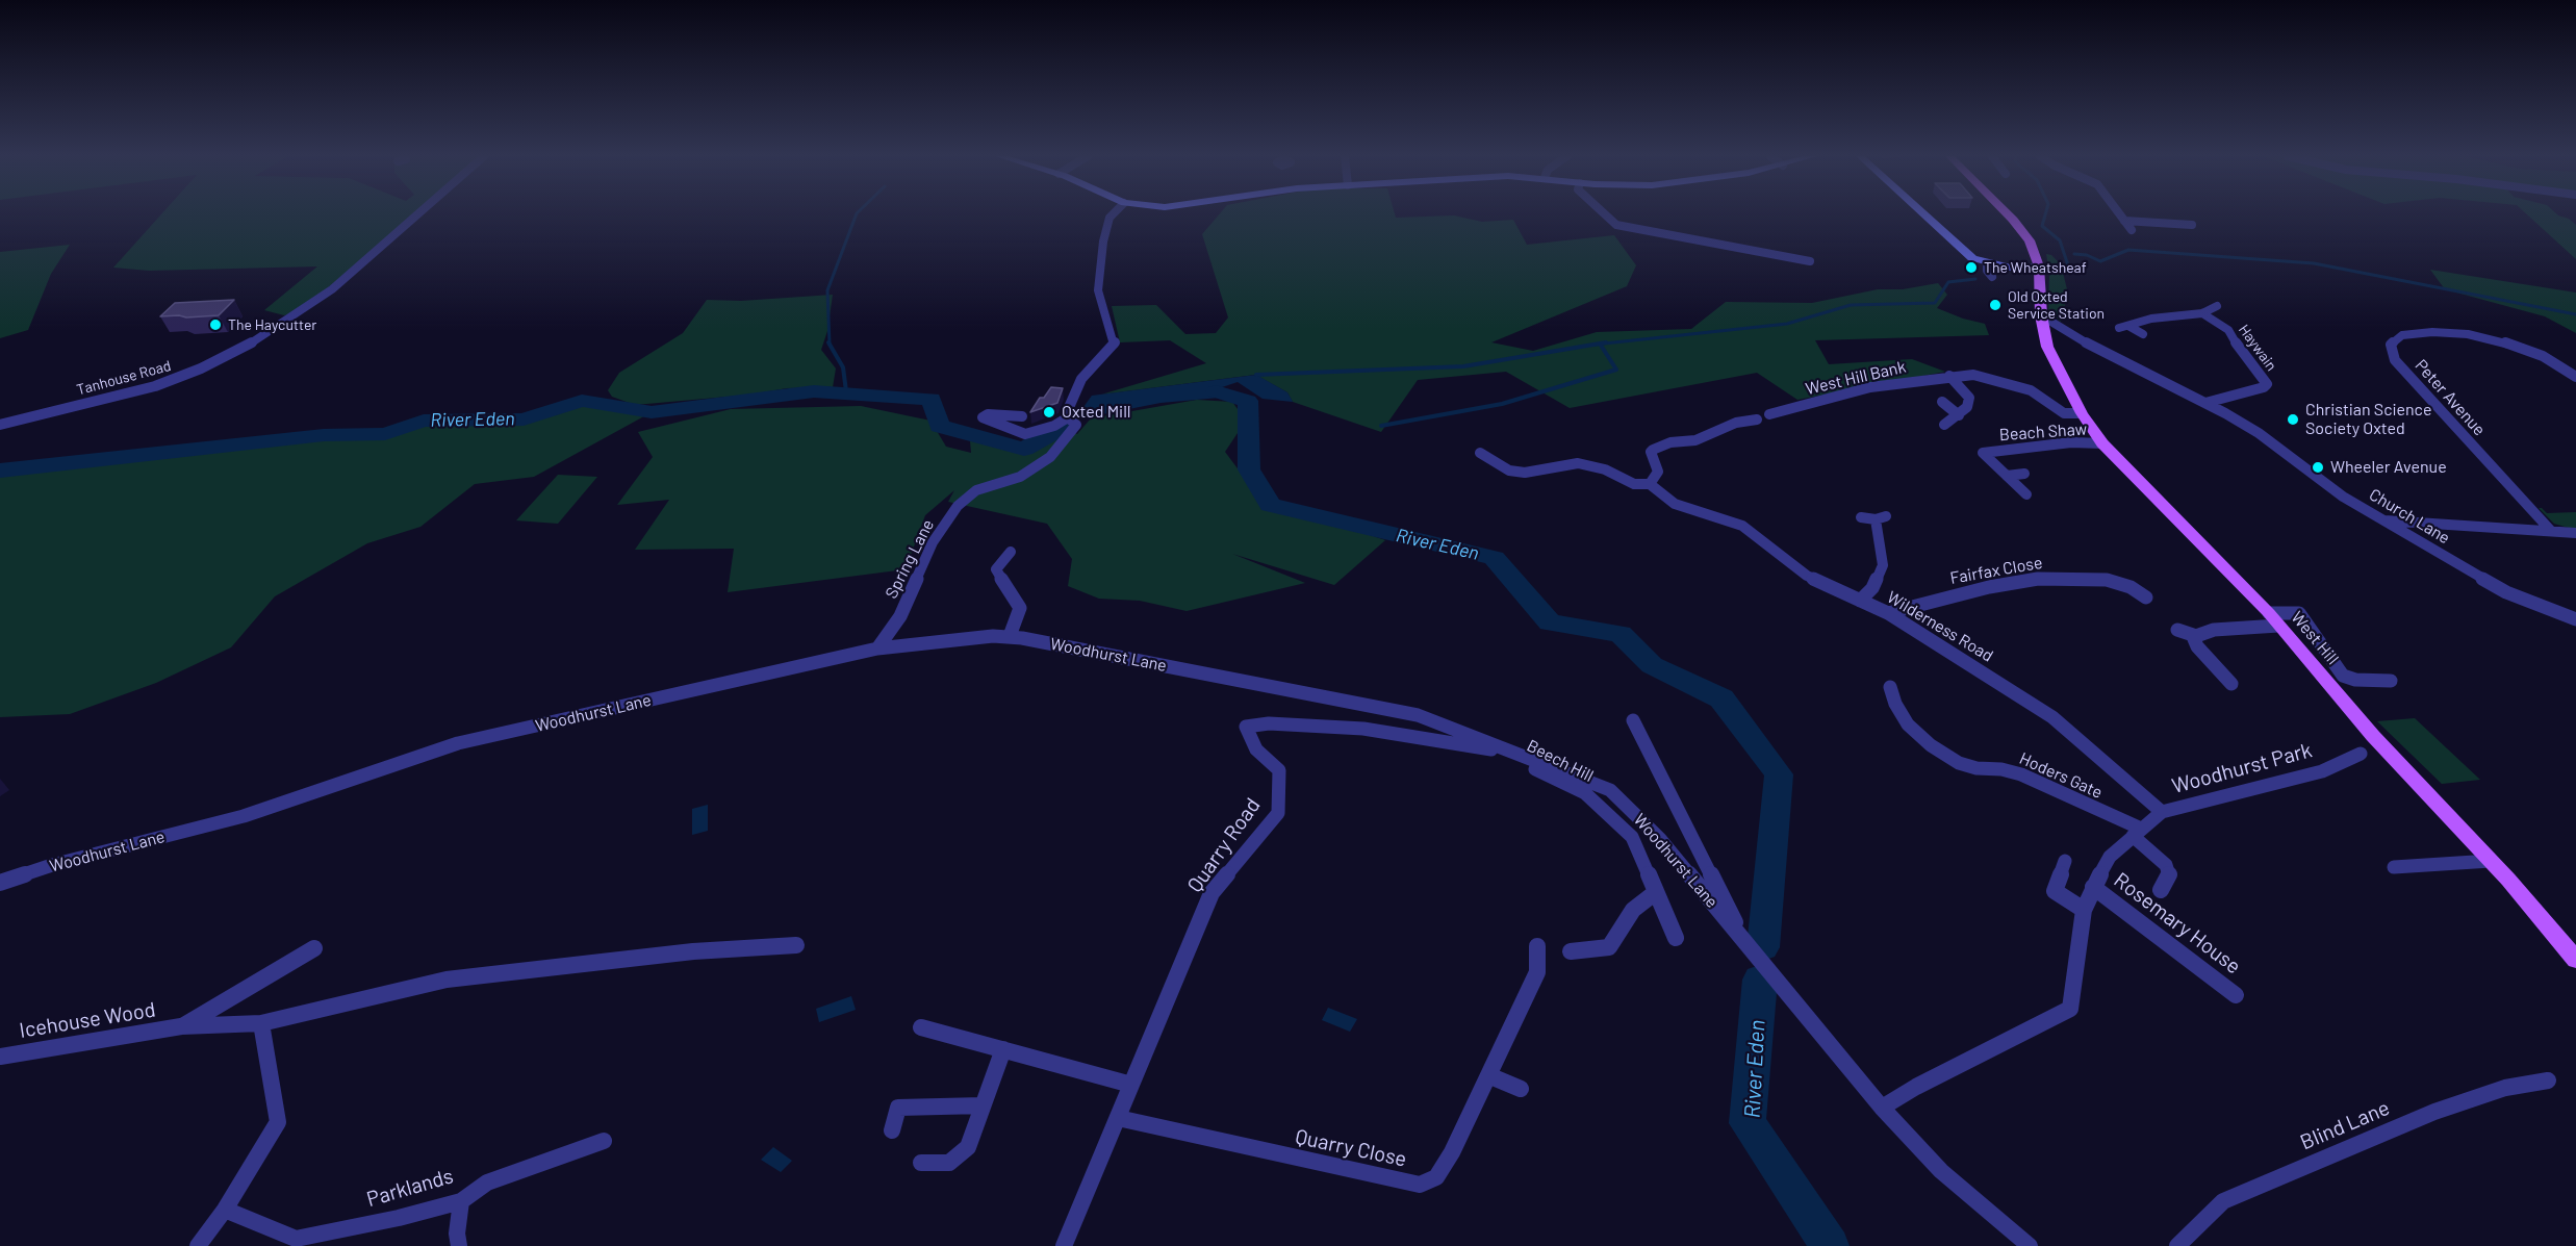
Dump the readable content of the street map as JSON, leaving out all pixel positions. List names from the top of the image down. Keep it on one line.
{"streets":{"main road":["West Hill"],"street":["Haywain","Tanhouse Road","West Hill Bank","Peter Avenue","Beach Shaw","Church Lane","Spring Lane","Fairfax Close","Wilderness Road","Woodhurst Lane","Beech Hill","Woodhurst Park","Hoders Gate","Quarry Road","Rosemary House","Icehouse Wood","Blind Lane","Quarry Close","Parklands"]},"crossings":[["Haywain","Church Lane"],["West Hill Bank","West Hill"],["Beach Shaw","West Hill"],["Church Lane","West Hill"],["Spring Lane","Woodhurst Lane"],["Fairfax Close","Wilderness Road"],["Wilderness Road","Woodhurst Park"],["Woodhurst Lane","Woodhurst Park"],["Woodhurst Lane","Quarry Road"],["Beech Hill","Quarry Road"],["Woodhurst Park","Hoders Gate"],["Woodhurst Park","Rosemary House"],["Quarry Road","Quarry Close"]],"water":["River Eden"],"places":["The Wheatsheaf","Old Oxted Service Station","The Haycutter","Oxted Mill","Christian Science Society Oxted","Wheeler Avenue"]}
